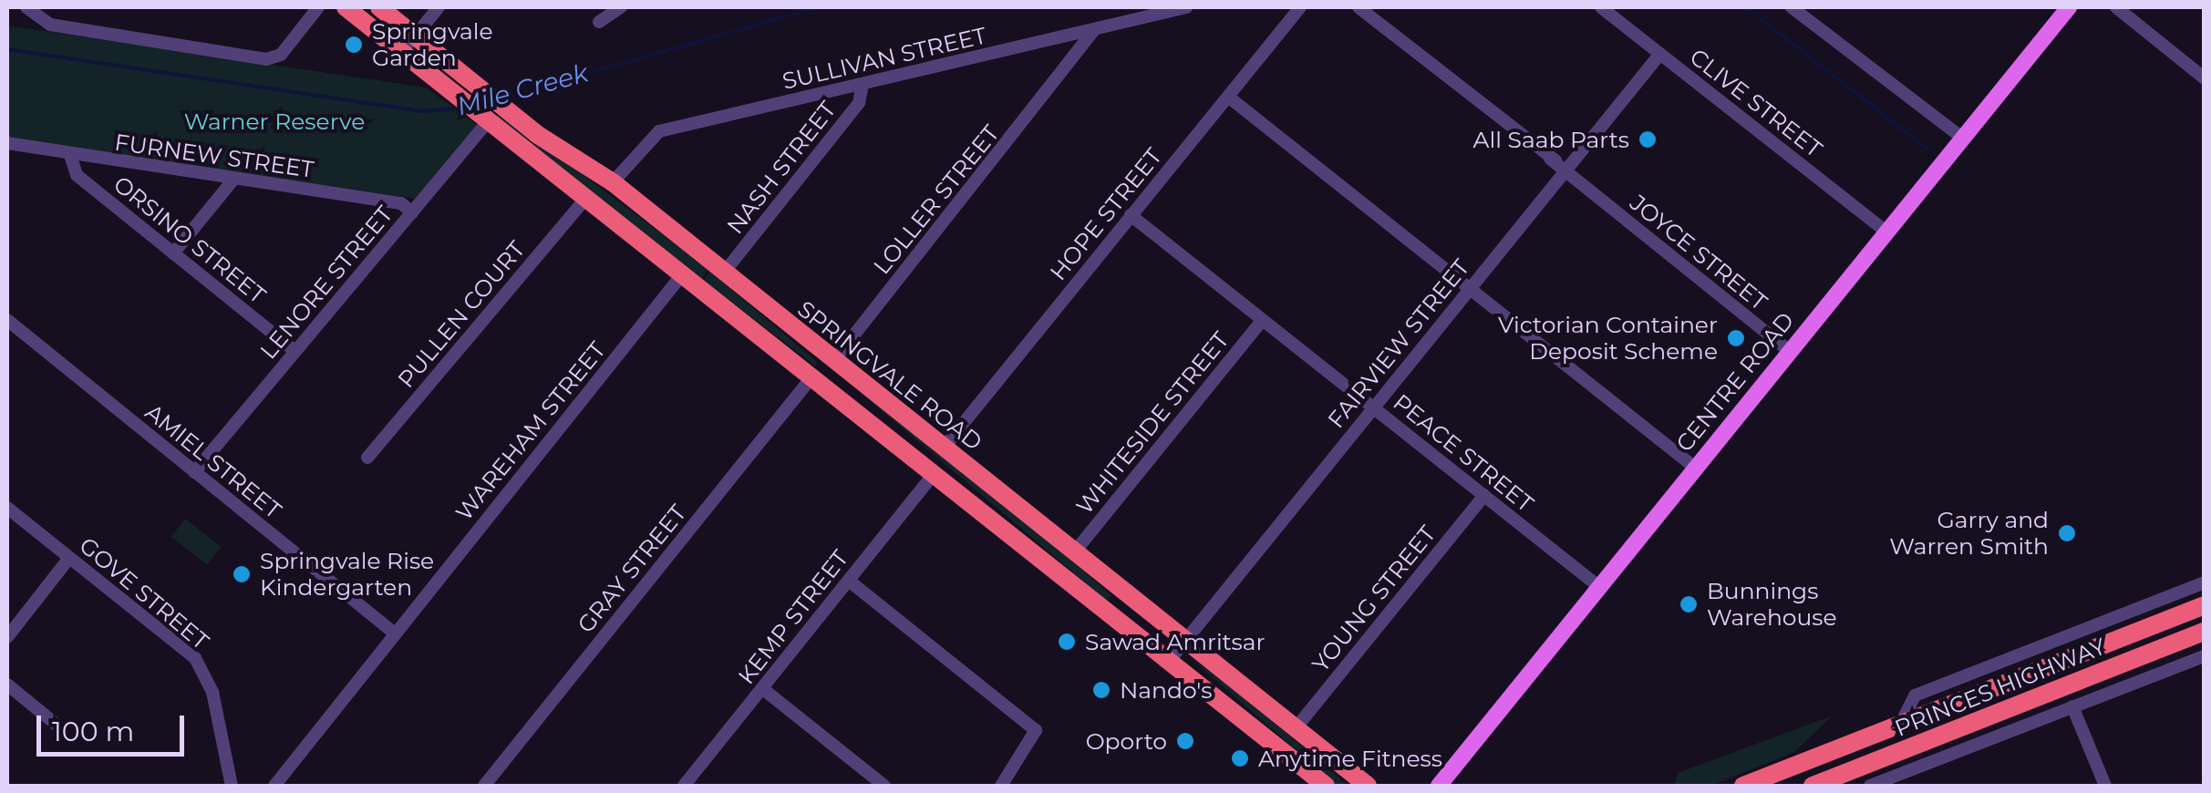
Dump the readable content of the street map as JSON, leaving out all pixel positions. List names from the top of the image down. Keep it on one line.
{"streets":{"highway":["SPRINGVALE ROAD","PRINCES HIGHWAY"],"main road":["CENTRE ROAD"],"street":["SULLIVAN STREET","CLIVE STREET","FURNEW STREET","NASH STREET","LOLLER STREET","HOPE STREET","ORSINO STREET","JOYCE STREET","LENORE STREET","PULLEN COURT","FAIRVIEW STREET","WHITESIDE STREET","WAREHAM STREET","PEACE STREET","AMIEL STREET","GRAY STREET","GOVE STREET","YOUNG STREET","KEMP STREET"]},"crossings":[["SULLIVAN STREET","NASH STREET"],["SULLIVAN STREET","LOLLER STREET"],["SULLIVAN STREET","SPRINGVALE ROAD"],["CLIVE STREET","FAIRVIEW STREET"],["CLIVE STREET","CENTRE ROAD"],["FURNEW STREET","ORSINO STREET"],["FURNEW STREET","LENORE STREET"],["NASH STREET","SPRINGVALE ROAD"],["LOLLER STREET","SPRINGVALE ROAD"],["HOPE STREET","SPRINGVALE ROAD"],["HOPE STREET","PEACE STREET"],["ORSINO STREET","LENORE STREET"],["JOYCE STREET","FAIRVIEW STREET"],["JOYCE STREET","CENTRE ROAD"],["LENORE STREET","AMIEL STREET"],["FAIRVIEW STREET","SPRINGVALE ROAD"],["FAIRVIEW STREET","PEACE STREET"],["SPRINGVALE ROAD","WHITESIDE STREET"],["SPRINGVALE ROAD","YOUNG STREET"],["CENTRE ROAD","PEACE STREET"],["WHITESIDE STREET","PEACE STREET"],["WAREHAM STREET","AMIEL STREET"],["PEACE STREET","YOUNG STREET"]],"water":["Mile Creek"],"parks":["Warner Reserve"],"places":["Springvale Garden","All Saab Parts","Victorian Container Deposit Scheme","Garry and Warren Smith","Springvale Rise Kindergarten","Bunnings Warehouse","Sawad Amritsar","Nando's","Oporto","Anytime Fitness"],"scale_bar":"100 m"}
